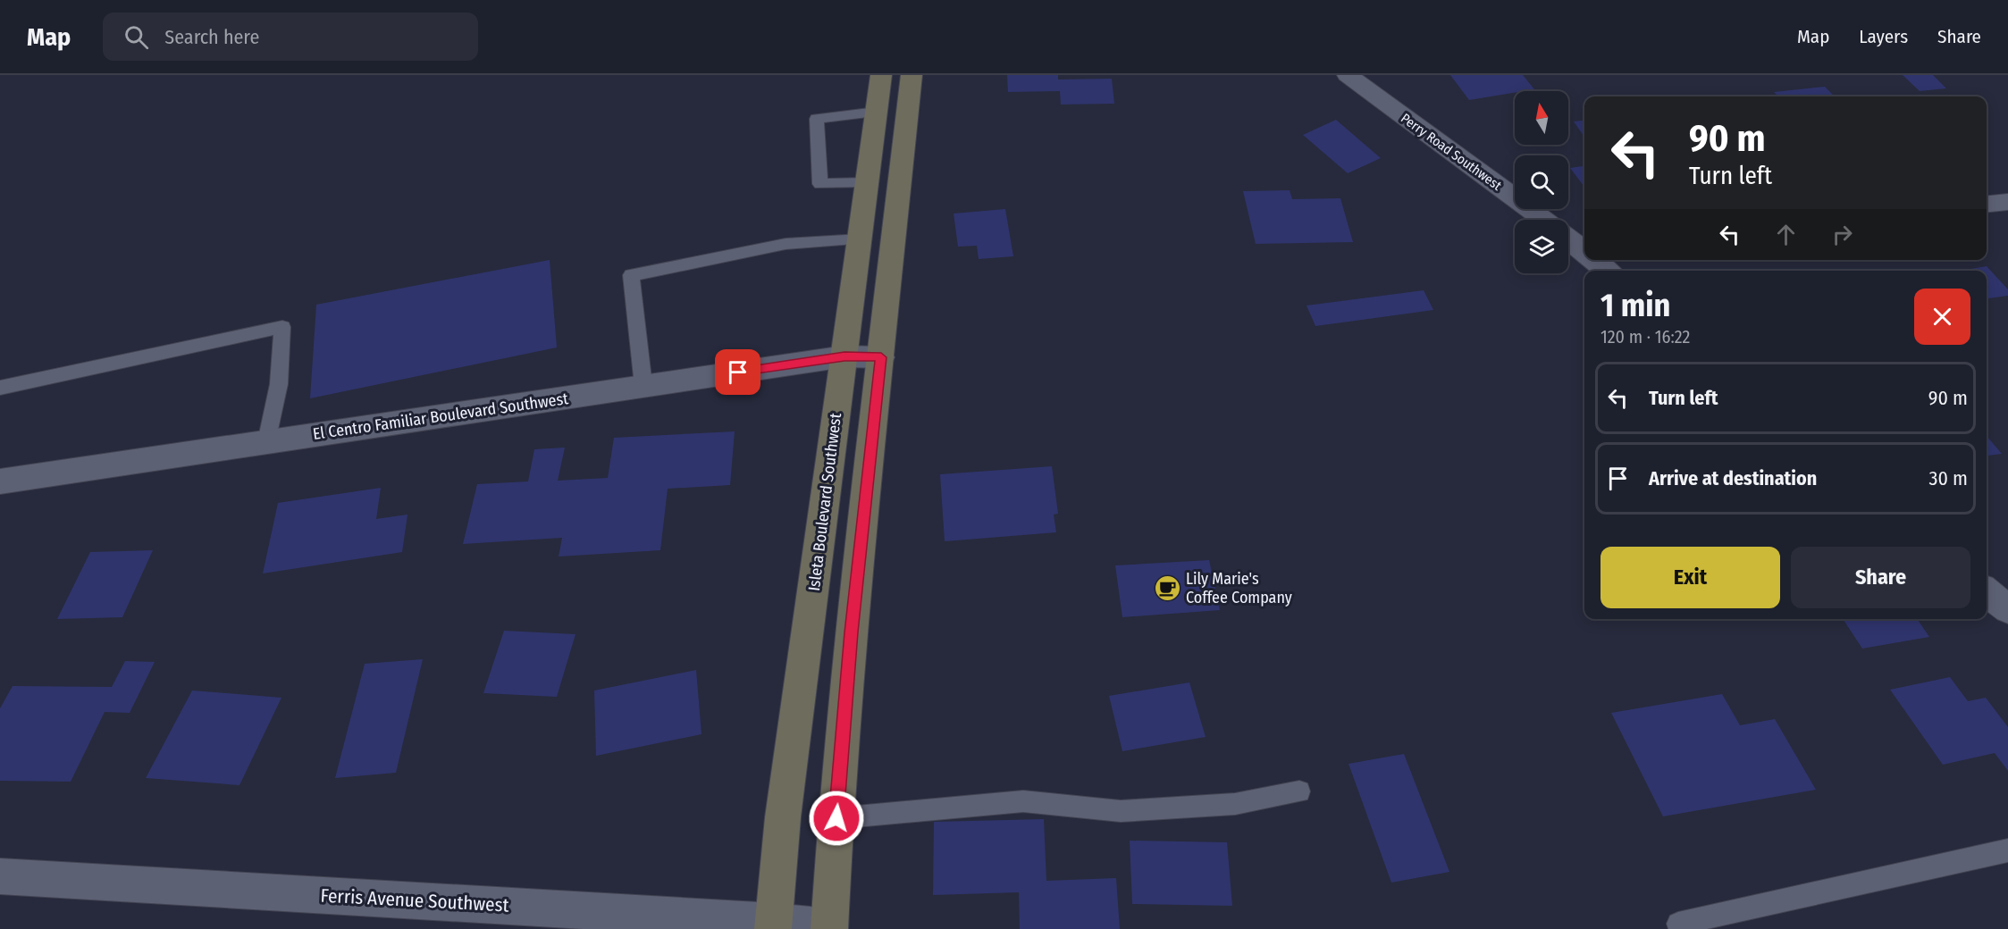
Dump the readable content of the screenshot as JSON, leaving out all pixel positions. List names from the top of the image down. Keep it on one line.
{"streets":{"main road":["Isleta Boulevard Southwest"],"street":["Perry Road Southwest","El Centro Familiar Boulevard Southwest","Ferris Avenue Southwest"]},"crossings":[["El Centro Familiar Boulevard Southwest","Isleta Boulevard Southwest"],["Isleta Boulevard Southwest","Ferris Avenue Southwest"]],"places":{"cafe":["Lily Marie's Coffee Company"]},"north":"top","page":{"header":"Map","search":"Search here","nav":["Map","Layers","Share"],"turn":["90 m","Turn left"],"heading":["1 min","120 m · 16:22"],"list":[{"name":"Turn left","value":"90 m"},{"name":"Arrive at destination","value":"30 m"}],"buttons":["Exit","Share"]}}
